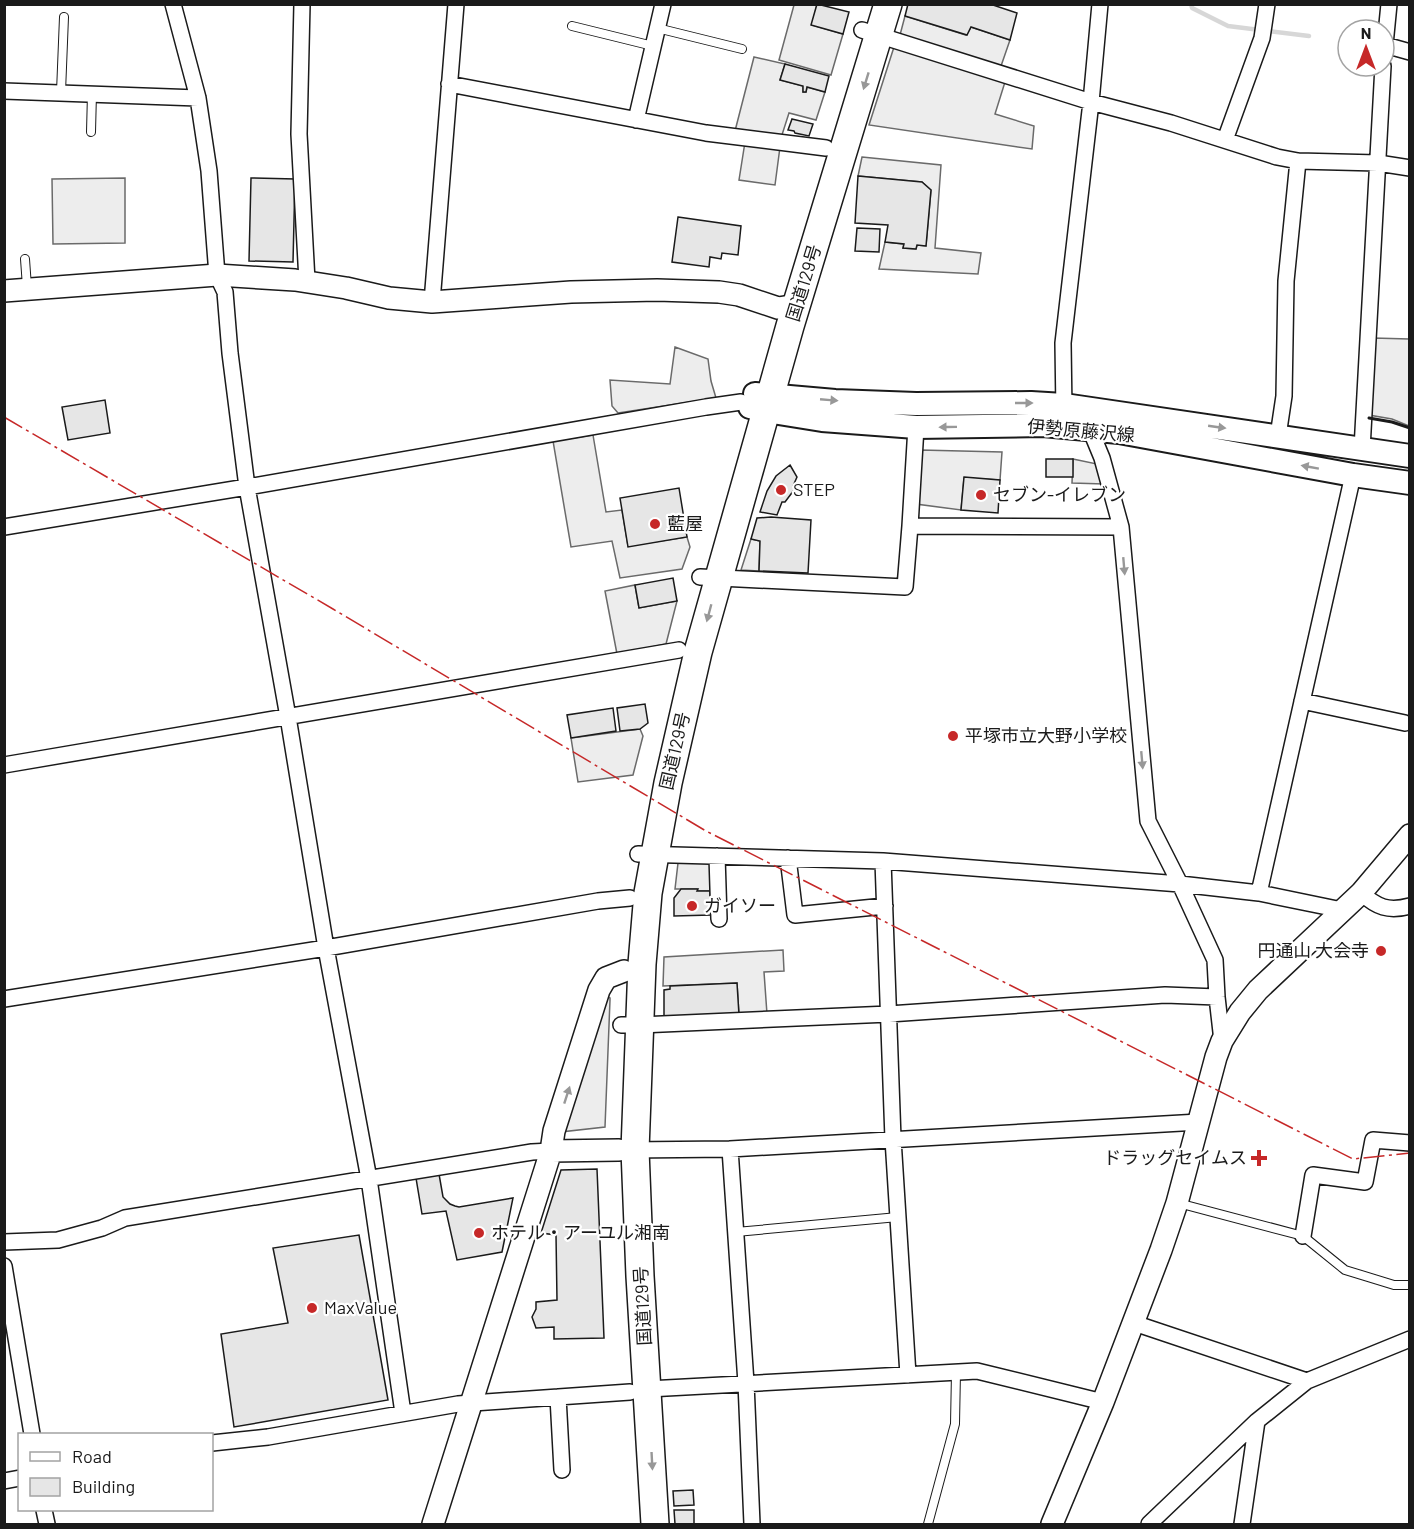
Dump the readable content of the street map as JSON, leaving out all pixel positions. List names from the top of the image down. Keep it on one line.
{"streets":{"highway":["国道129号"],"main road":["伊勢原藤沢線"]},"crossings":[["国道129号","伊勢原藤沢線"]],"places":{"other":["STEP","セブン-イレブン","藍屋","平塚市立大野小学校","ガイソー","円通山 大会寺","ホテル・アーユル湘南","MaxValue"],"health":["ドラッグセイムス"]},"legend":["Road","Building"],"north":"top"}
